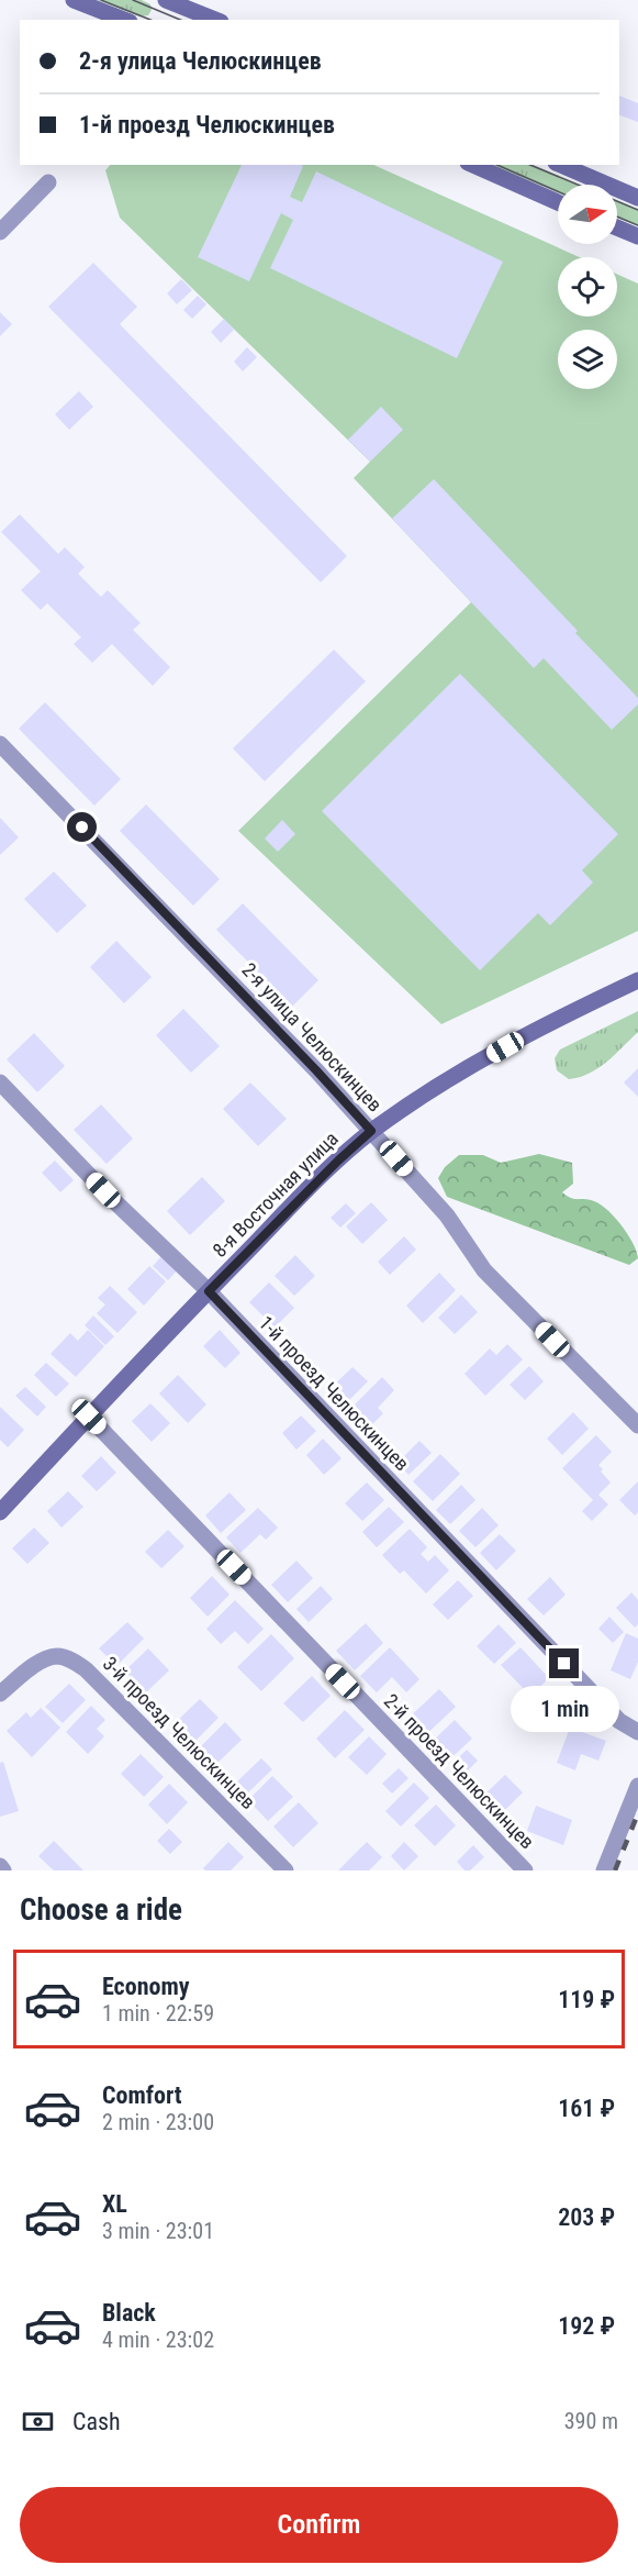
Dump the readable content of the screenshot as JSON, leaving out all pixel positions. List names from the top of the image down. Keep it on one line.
{"streets":{"main road":["8-я Восточная улица"],"street":["2-я улица Челюскинцев","1-й проезд Челюскинцев","3-й проезд Челюскинцев","2-й проезд Челюскинцев"]},"crossings":[["2-я улица Челюскинцев","8-я Восточная улица"],["8-я Восточная улица","1-й проезд Челюскинцев"],["8-я Восточная улица","2-й проезд Челюскинцев"]],"north":"right","page":{"banner":["2-я улица Челюскинцев","1-й проезд Челюскинцев"],"bubble":"1 min","heading":"Choose a ride","list":[{"name":"Economy","note":"1 min · 22:59","value":"119 ₽"},{"name":"Comfort","note":"2 min · 23:00","value":"161 ₽"},{"name":"XL","note":"3 min · 23:01","value":"203 ₽"},{"name":"Black","note":"4 min · 23:02","value":"192 ₽"}],"pay":["Cash","390 m"],"buttons":"Confirm"}}
